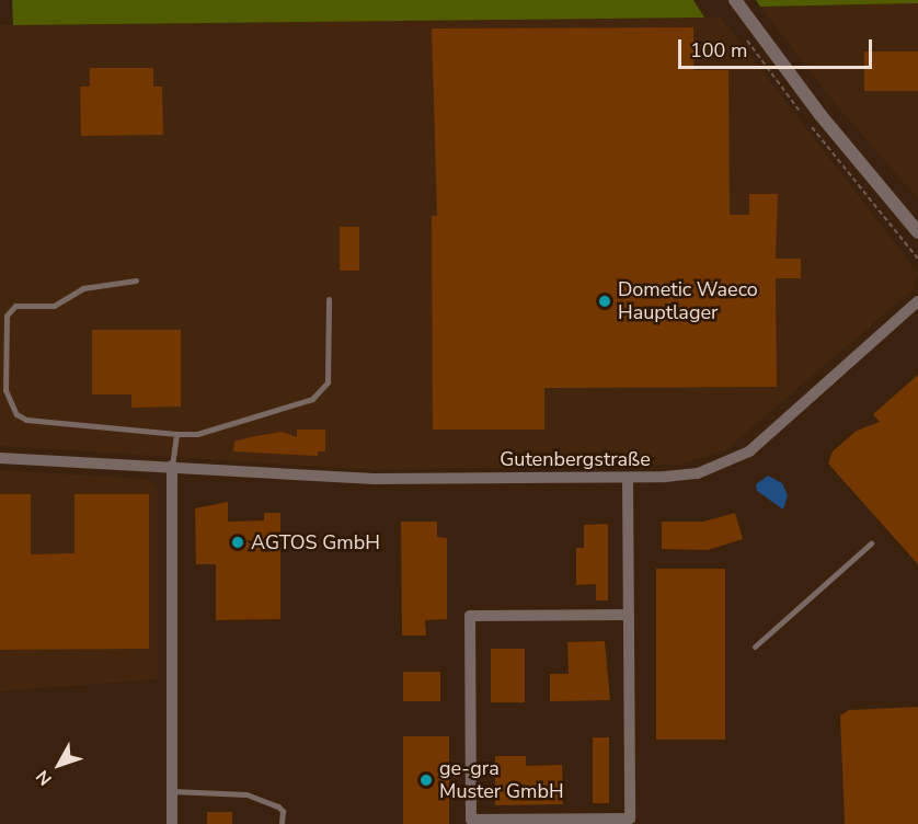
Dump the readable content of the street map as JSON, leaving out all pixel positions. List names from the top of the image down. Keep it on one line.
{"streets":{"street":["Gutenbergstraße"]},"places":["Dometic Waeco Hauptlager","AGTOS GmbH","ge-gra Muster GmbH"],"scale_bar":"100 m","north":"bottom left"}
